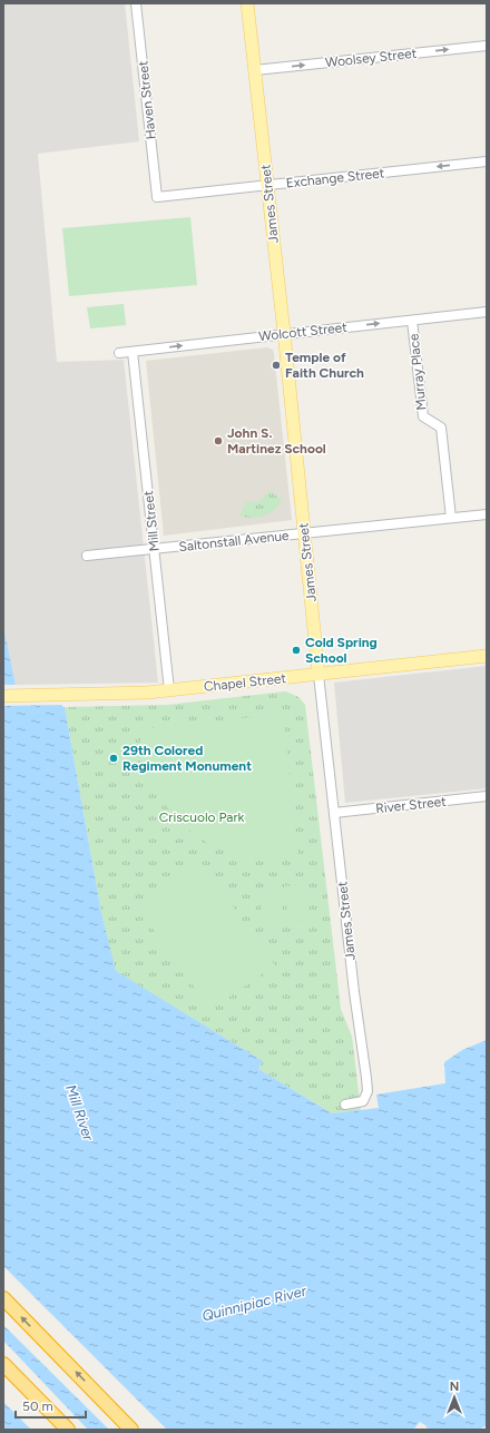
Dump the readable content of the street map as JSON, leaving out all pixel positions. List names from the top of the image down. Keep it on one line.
{"streets":{"main road":["James Street","Chapel Street"],"street":["Woolsey Street","Haven Street","Exchange Street","Wolcott Street","Murray Place","Mill Street","Saltonstall Avenue","River Street"]},"crossings":[["Woolsey Street","James Street"],["Haven Street","Exchange Street"],["Exchange Street","James Street"],["James Street","Wolcott Street"],["James Street","Saltonstall Avenue"],["James Street","Chapel Street"],["James Street","River Street"],["Wolcott Street","Murray Place"],["Wolcott Street","Mill Street"],["Murray Place","Saltonstall Avenue"],["Mill Street","Saltonstall Avenue"],["Mill Street","Chapel Street"]],"one_way":["Woolsey Street","Exchange Street","Wolcott Street"],"water":["Mill River","Quinnipiac River"],"parks":["Criscuolo Park"],"places":["Temple of Faith Church","John S. Martinez School","Cold Spring School","29th Colored Regiment Monument"],"scale_bar":"50 m","north":"top"}
